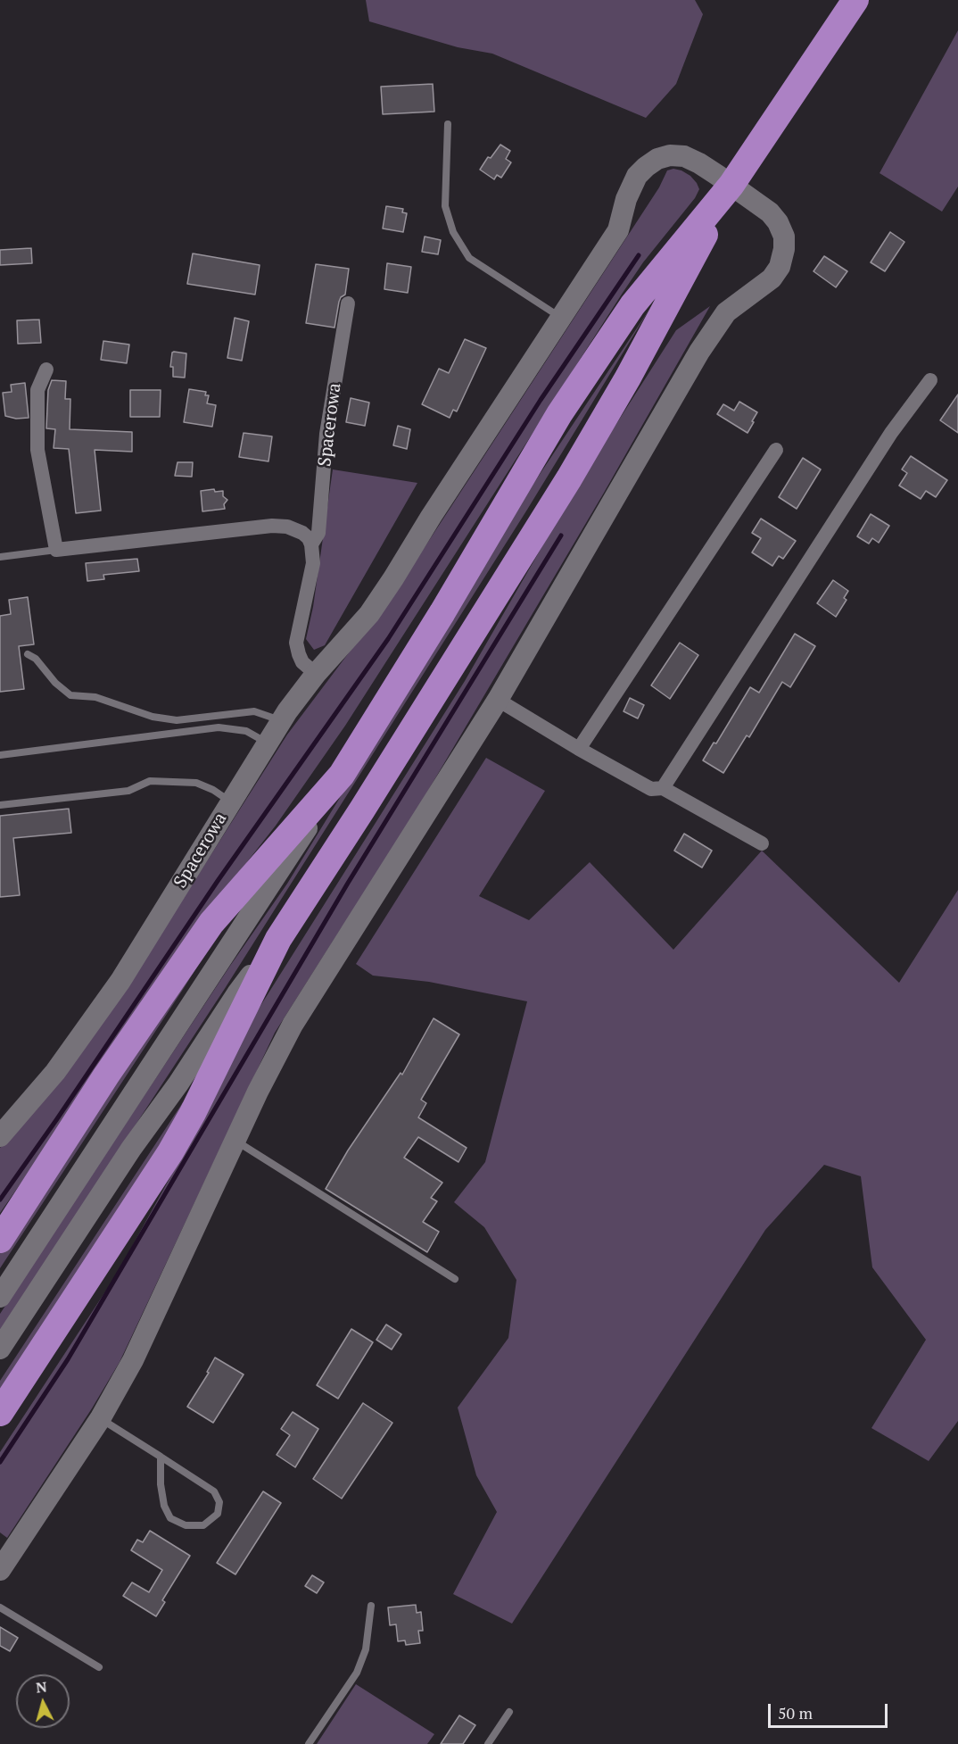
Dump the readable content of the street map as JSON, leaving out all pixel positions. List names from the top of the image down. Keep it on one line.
{"streets":{"street":["Spacerowa"]},"scale_bar":"50 m","north":"top"}
